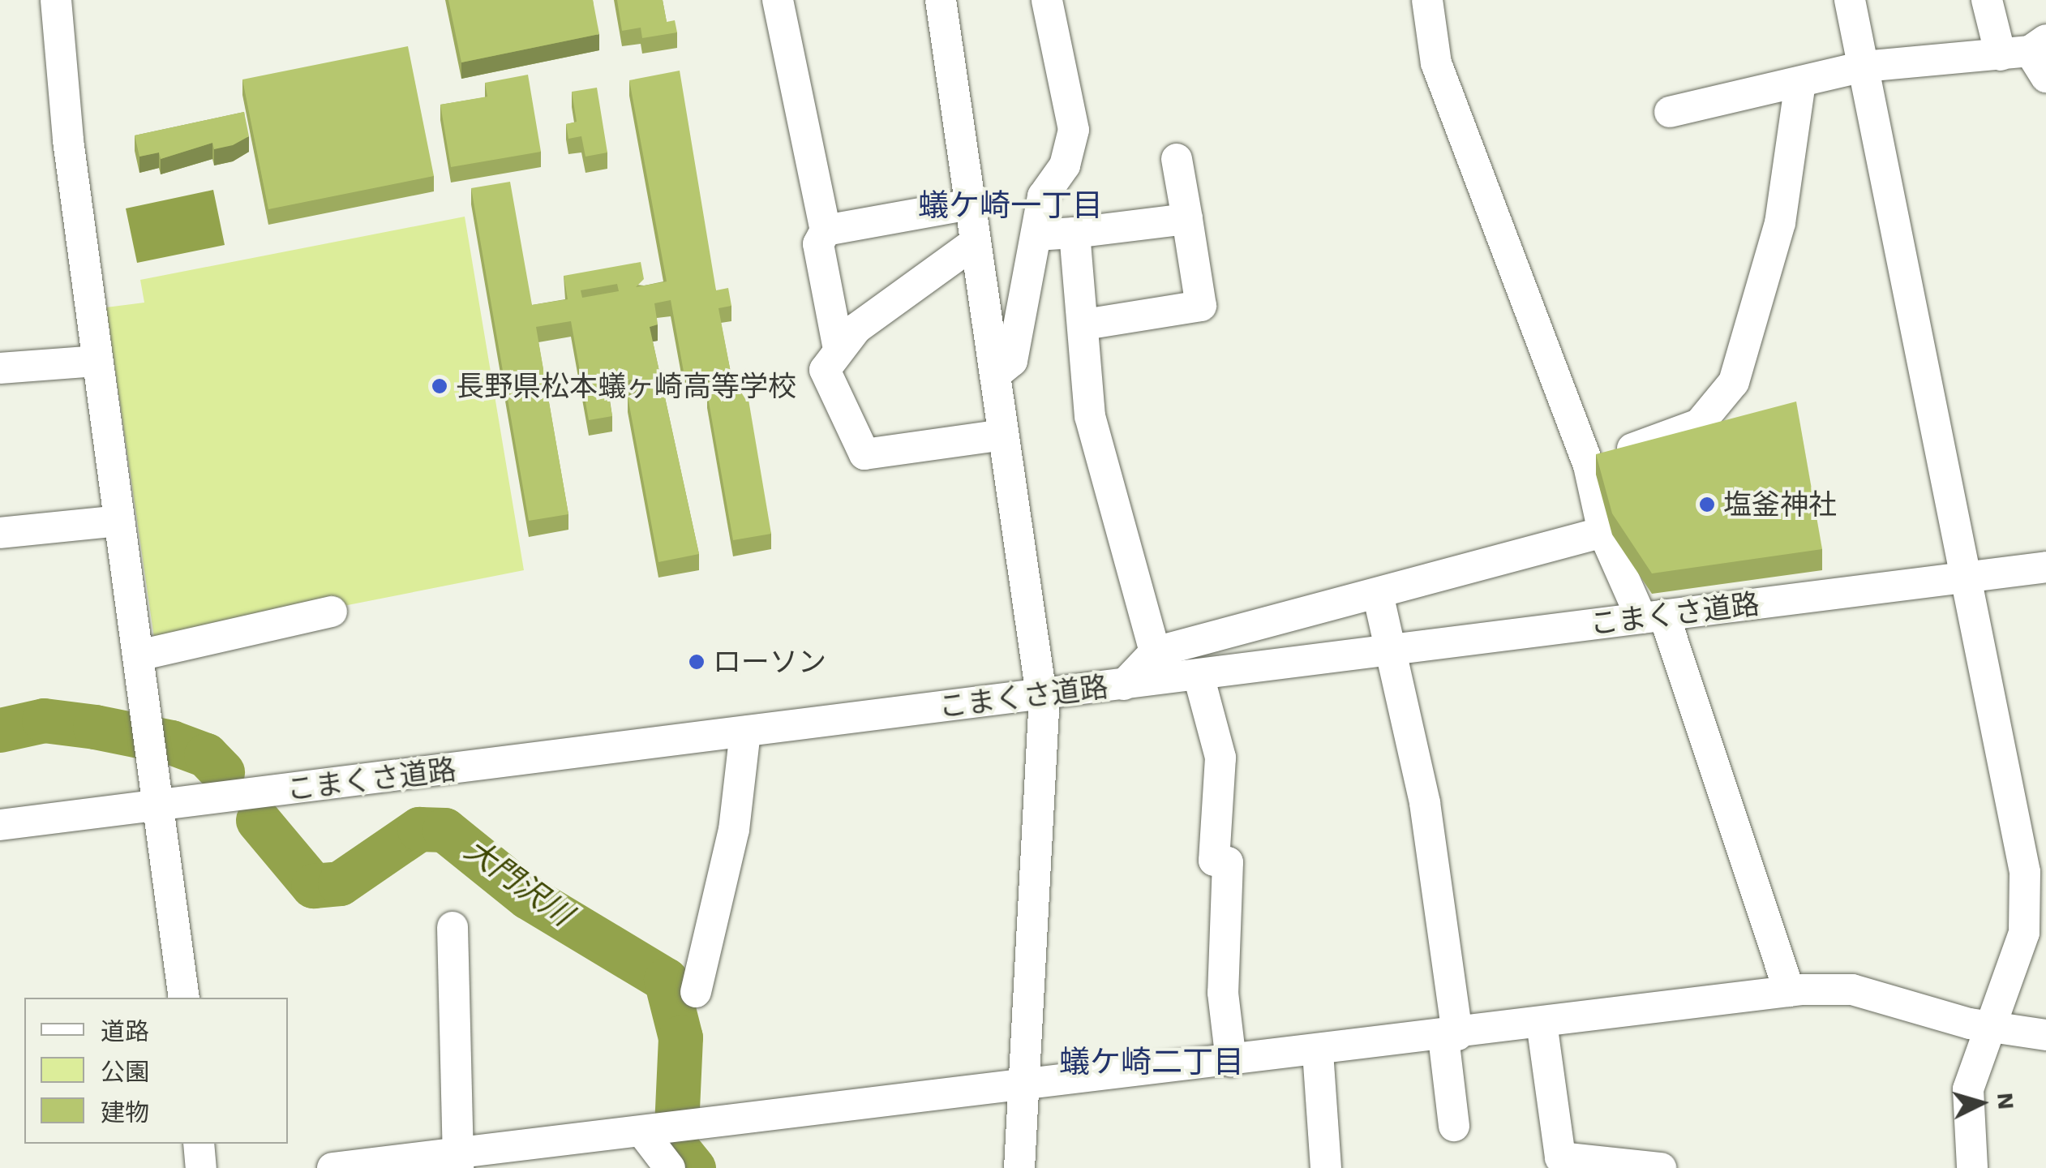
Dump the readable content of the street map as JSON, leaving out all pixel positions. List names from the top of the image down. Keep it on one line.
{"streets":{"street":["こまくさ道路"]},"districts":["蟻ケ崎一丁目","蟻ケ崎二丁目"],"water":["大門沢川"],"places":["長野県松本蟻ヶ崎高等学校","塩釜神社","ローソン"],"legend":["道路","公園","建物"],"north":"right"}
